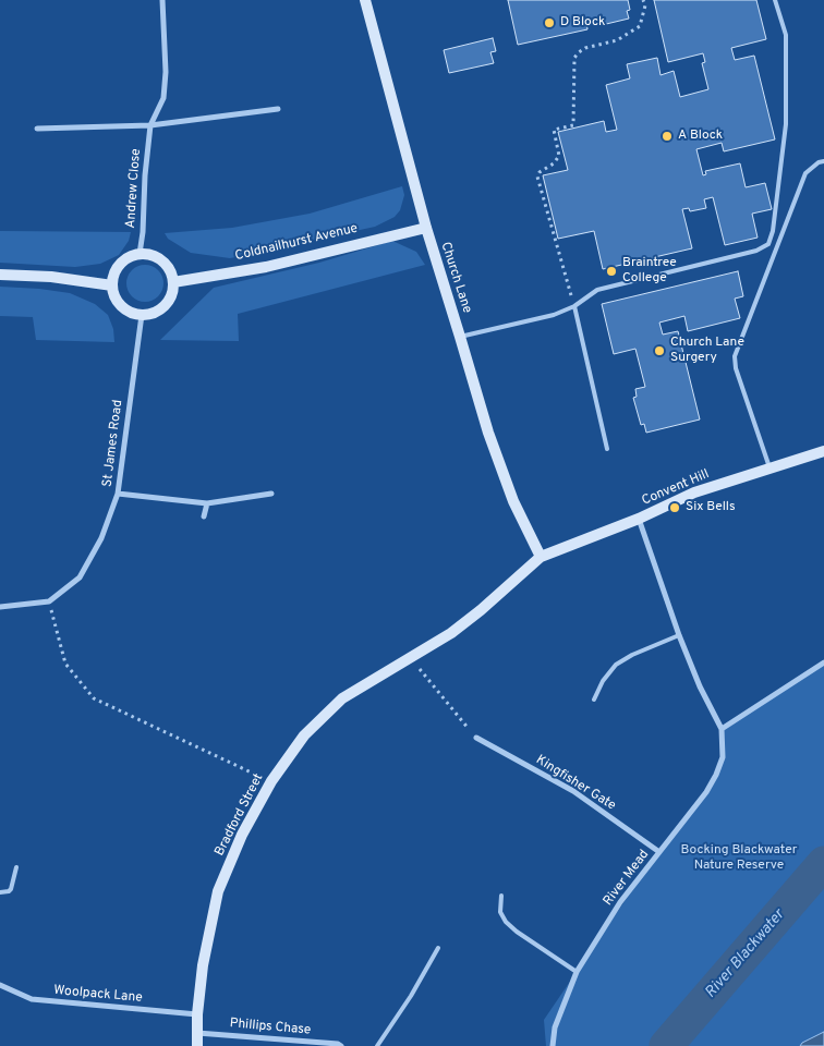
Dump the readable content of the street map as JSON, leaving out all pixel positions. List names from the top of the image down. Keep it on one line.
{"streets":{"street":["Andrew Close","Coldnailhurst Avenue","Church Lane","St James Road","Convent Hill","Kingfisher Gate","Bradford Street","River Mead","Woolpack Lane","Phillips Chase"]},"crossings":[["Andrew Close","Coldnailhurst Avenue"],["Andrew Close","St James Road"],["Coldnailhurst Avenue","Church Lane"],["Coldnailhurst Avenue","St James Road"],["Church Lane","Convent Hill"],["Church Lane","Bradford Street"],["Convent Hill","Bradford Street"],["Convent Hill","River Mead"],["Kingfisher Gate","River Mead"],["Bradford Street","Woolpack Lane"],["Bradford Street","Phillips Chase"]],"water":["River Blackwater"],"parks":["Bocking Blackwater Nature Reserve"],"places":["D Block","A Block","Braintree College","Church Lane Surgery","Six Bells"]}
